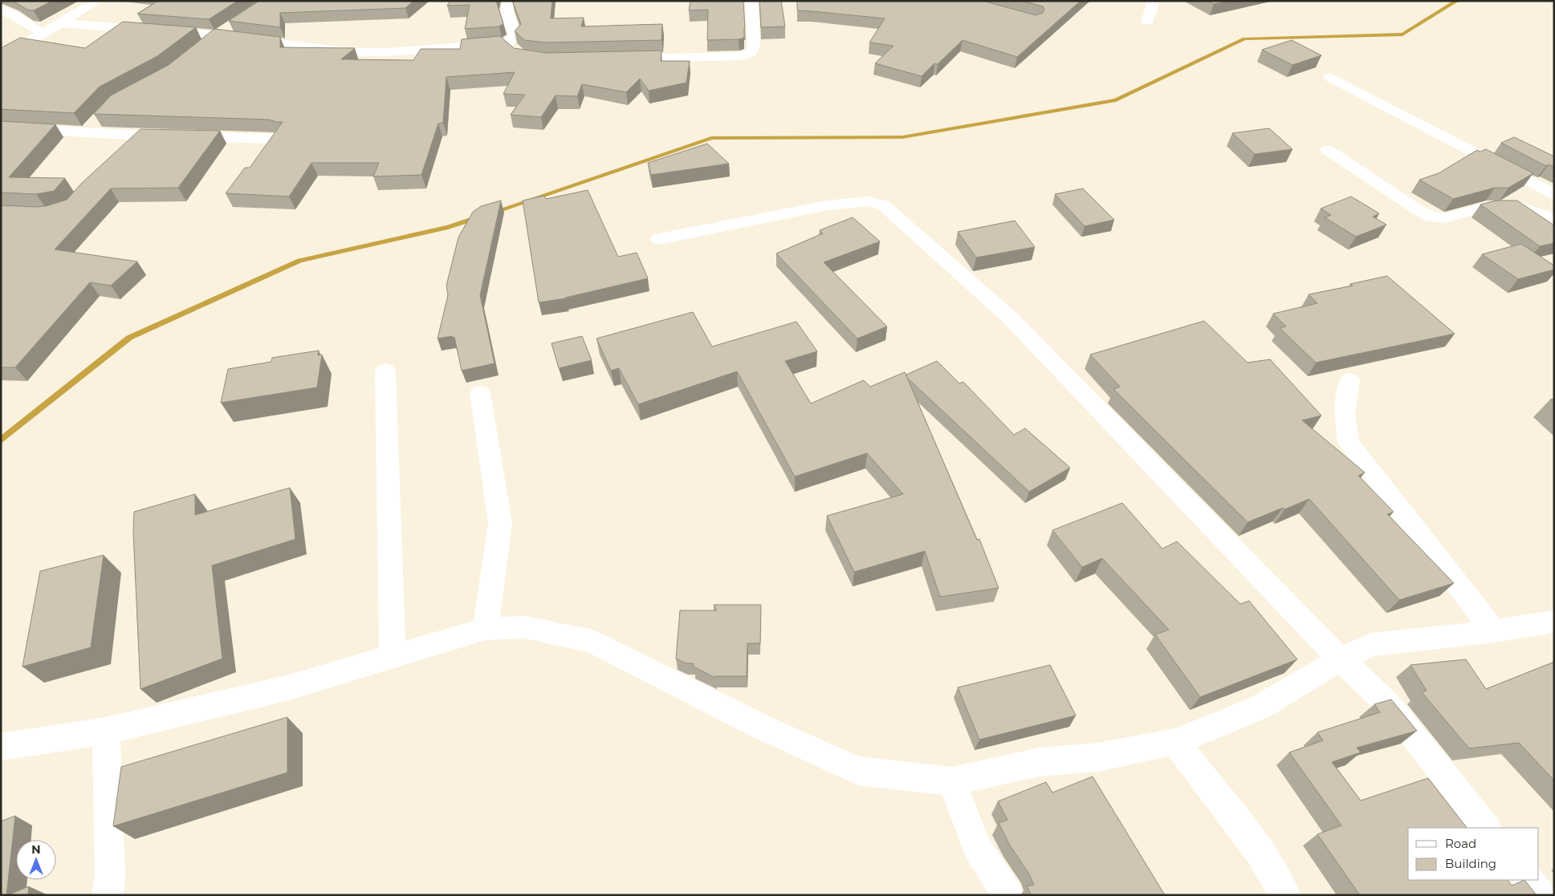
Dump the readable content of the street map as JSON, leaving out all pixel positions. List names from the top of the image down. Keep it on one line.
{"legend":["Road","Building"],"north":"top"}
